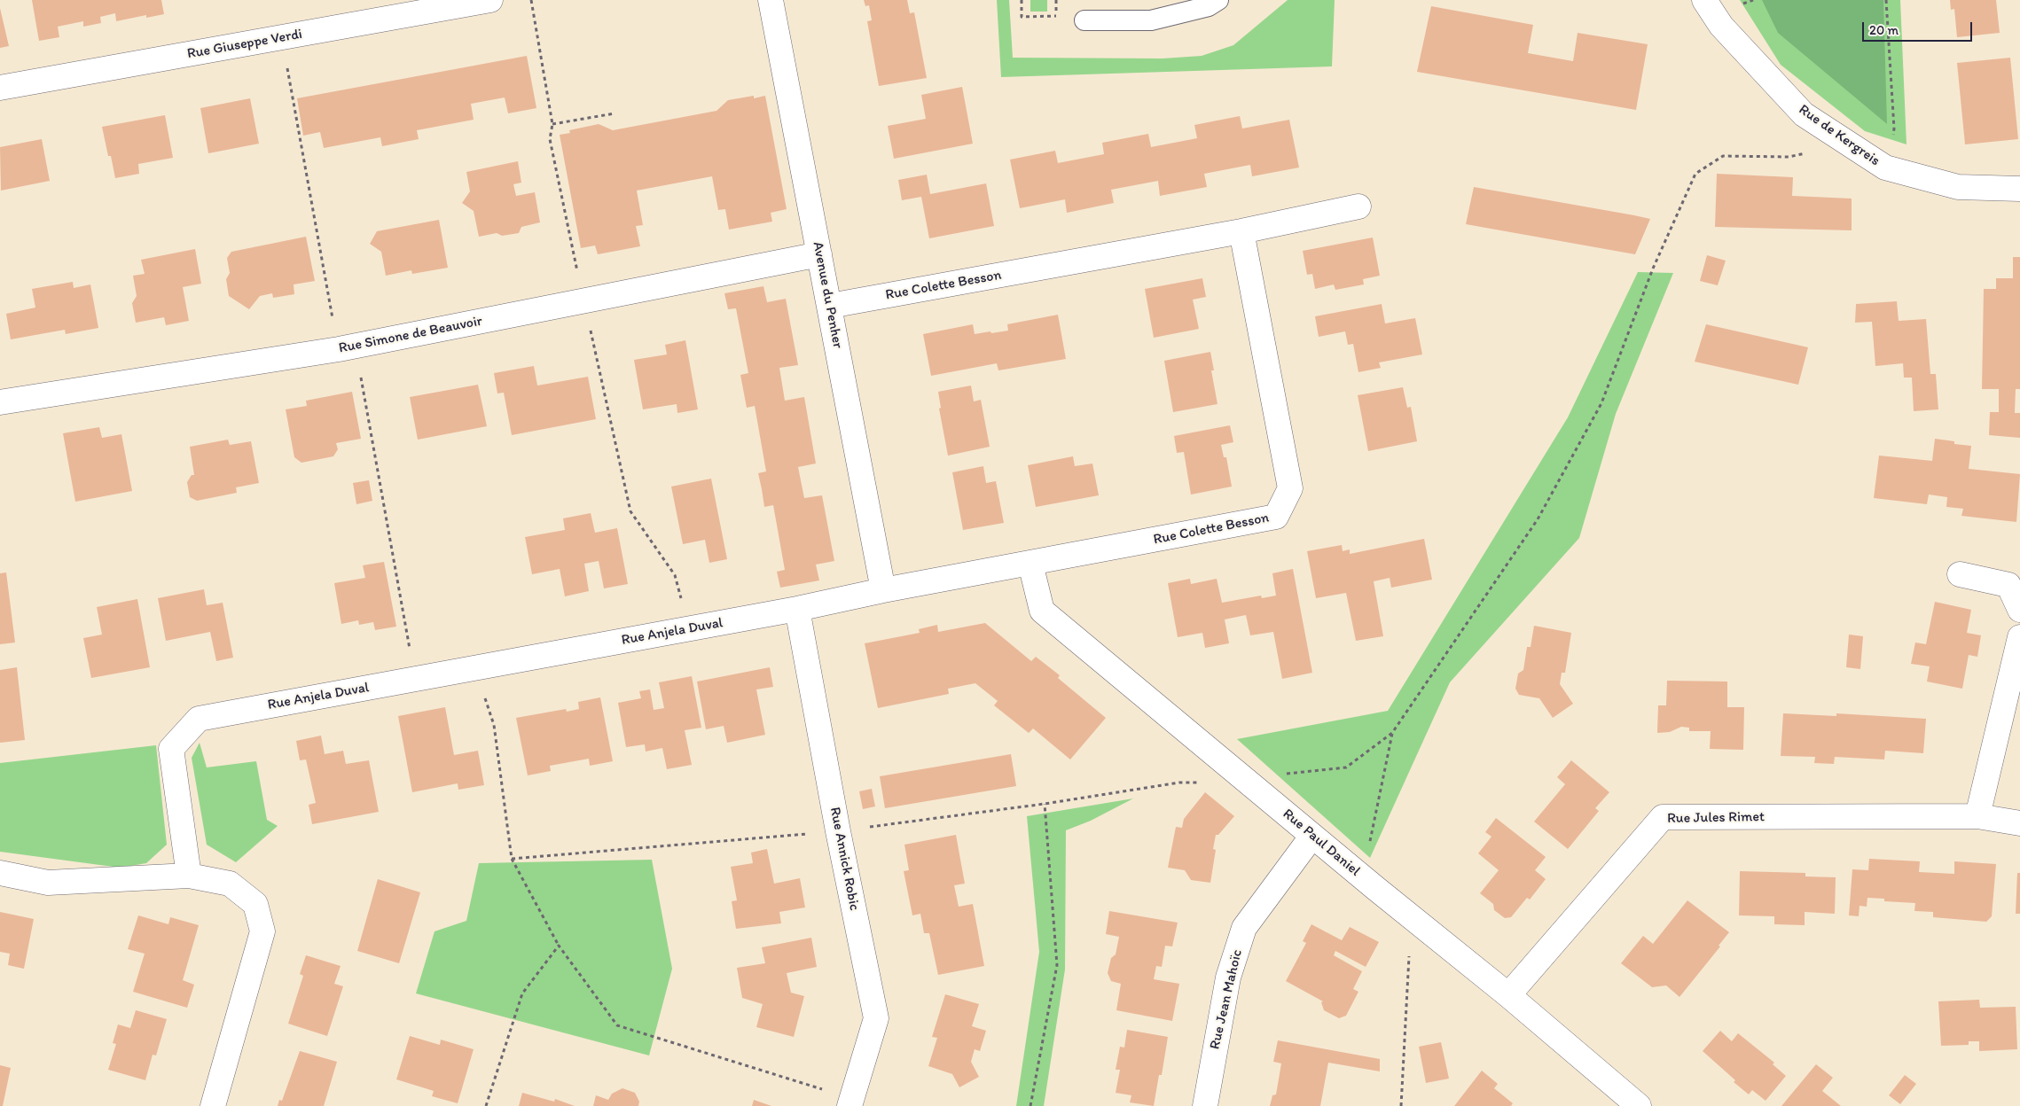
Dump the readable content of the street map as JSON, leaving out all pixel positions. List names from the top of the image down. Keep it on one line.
{"streets":{"street":["Rue Giuseppe Verdi","Rue de Kergreis","Rue Colette Besson","Avenue du Penher","Rue Simone de Beauvoir","Rue Anjela Duval","Rue Jules Rimet","Rue Paul Daniel","Rue Annick Robic","Rue Jean Mahoïc"]},"crossings":[["Rue Colette Besson","Avenue du Penher"],["Rue Colette Besson","Rue Anjela Duval"],["Rue Colette Besson","Rue Paul Daniel"],["Avenue du Penher","Rue Simone de Beauvoir"],["Avenue du Penher","Rue Anjela Duval"],["Rue Anjela Duval","Rue Annick Robic"],["Rue Jules Rimet","Rue Paul Daniel"],["Rue Paul Daniel","Rue Jean Mahoïc"]],"scale_bar":"20 m"}
